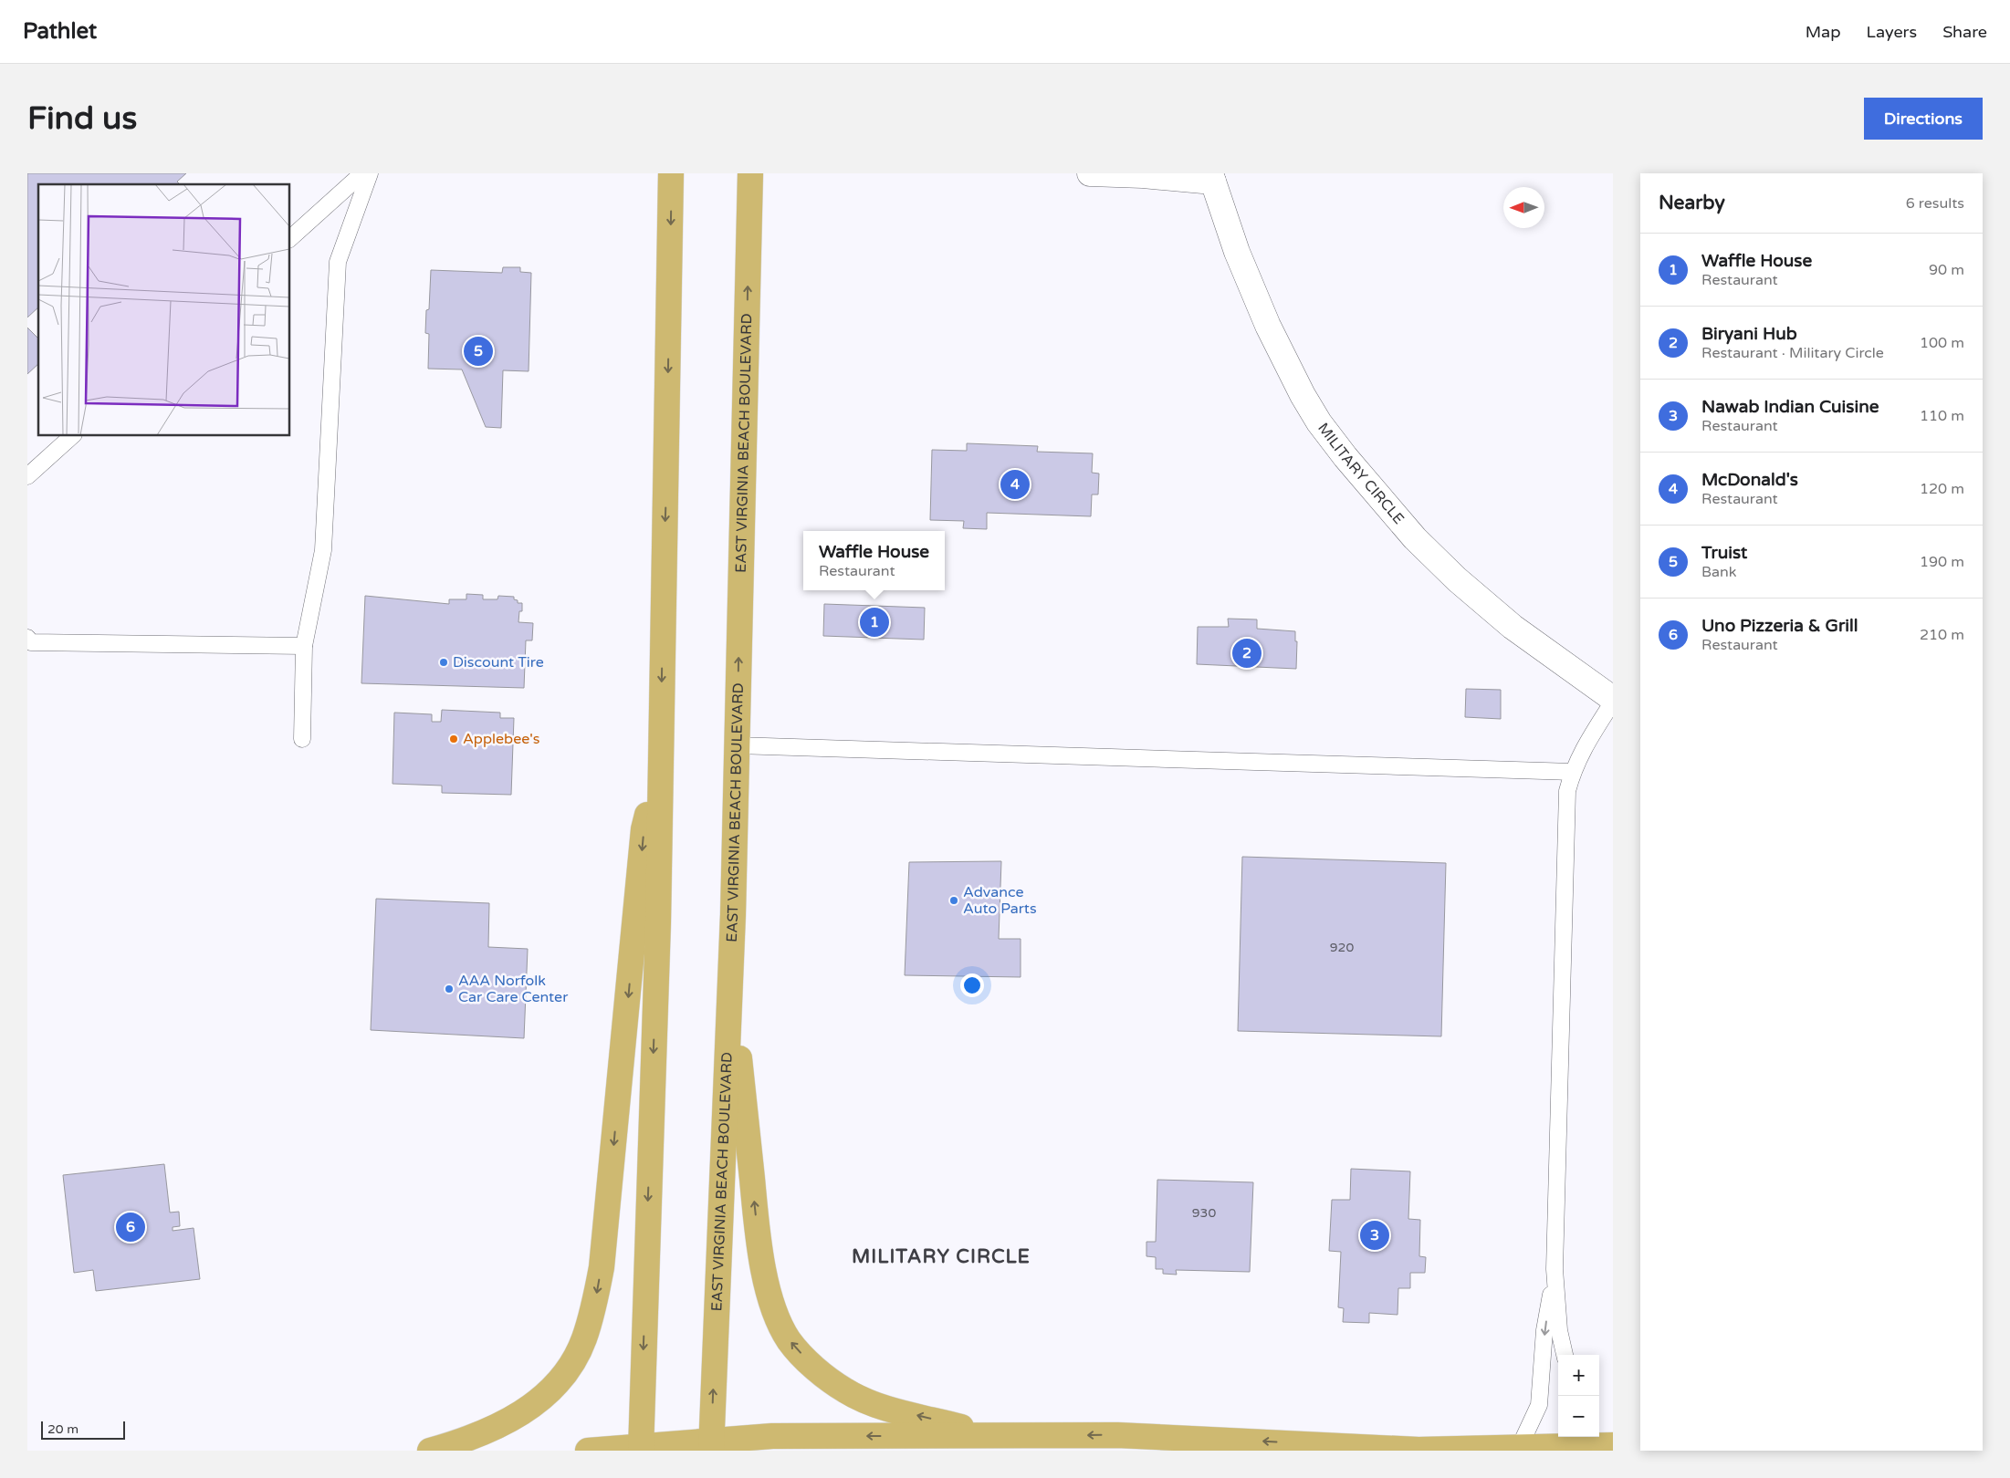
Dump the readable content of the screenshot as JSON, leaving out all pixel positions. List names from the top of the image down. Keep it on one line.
{"streets":{"main road":["EAST VIRGINIA BEACH BOULEVARD"],"street":["MILITARY CIRCLE"]},"districts":["MILITARY CIRCLE"],"places":["Discount Tire","Applebee's","Advance Auto Parts","AAA Norfolk Car Care Center"],"house_numbers":["920","930"],"scale_bar":"20 m","north":"left","page":{"header":"Pathlet","nav":["Map","Layers","Share"],"buttons":"Directions","title":"Find us","heading":["Nearby","6 results"],"list":[{"mark":"1","name":"Waffle House","note":"Restaurant","value":"90 m"},{"mark":"2","name":"Biryani Hub","note":"Restaurant · Military Circle","value":"100 m"},{"mark":"3","name":"Nawab Indian Cuisine","note":"Restaurant","value":"110 m"},{"mark":"4","name":"McDonald's","note":"Restaurant","value":"120 m"},{"mark":"5","name":"Truist","note":"Bank","value":"190 m"},{"mark":"6","name":"Uno Pizzeria & Grill","note":"Restaurant","value":"210 m"}],"pins":["5","4","1","2","6","3"],"popup":["Waffle House","Restaurant"],"map_buttons":["+","−"],"scale":"20 m"}}
